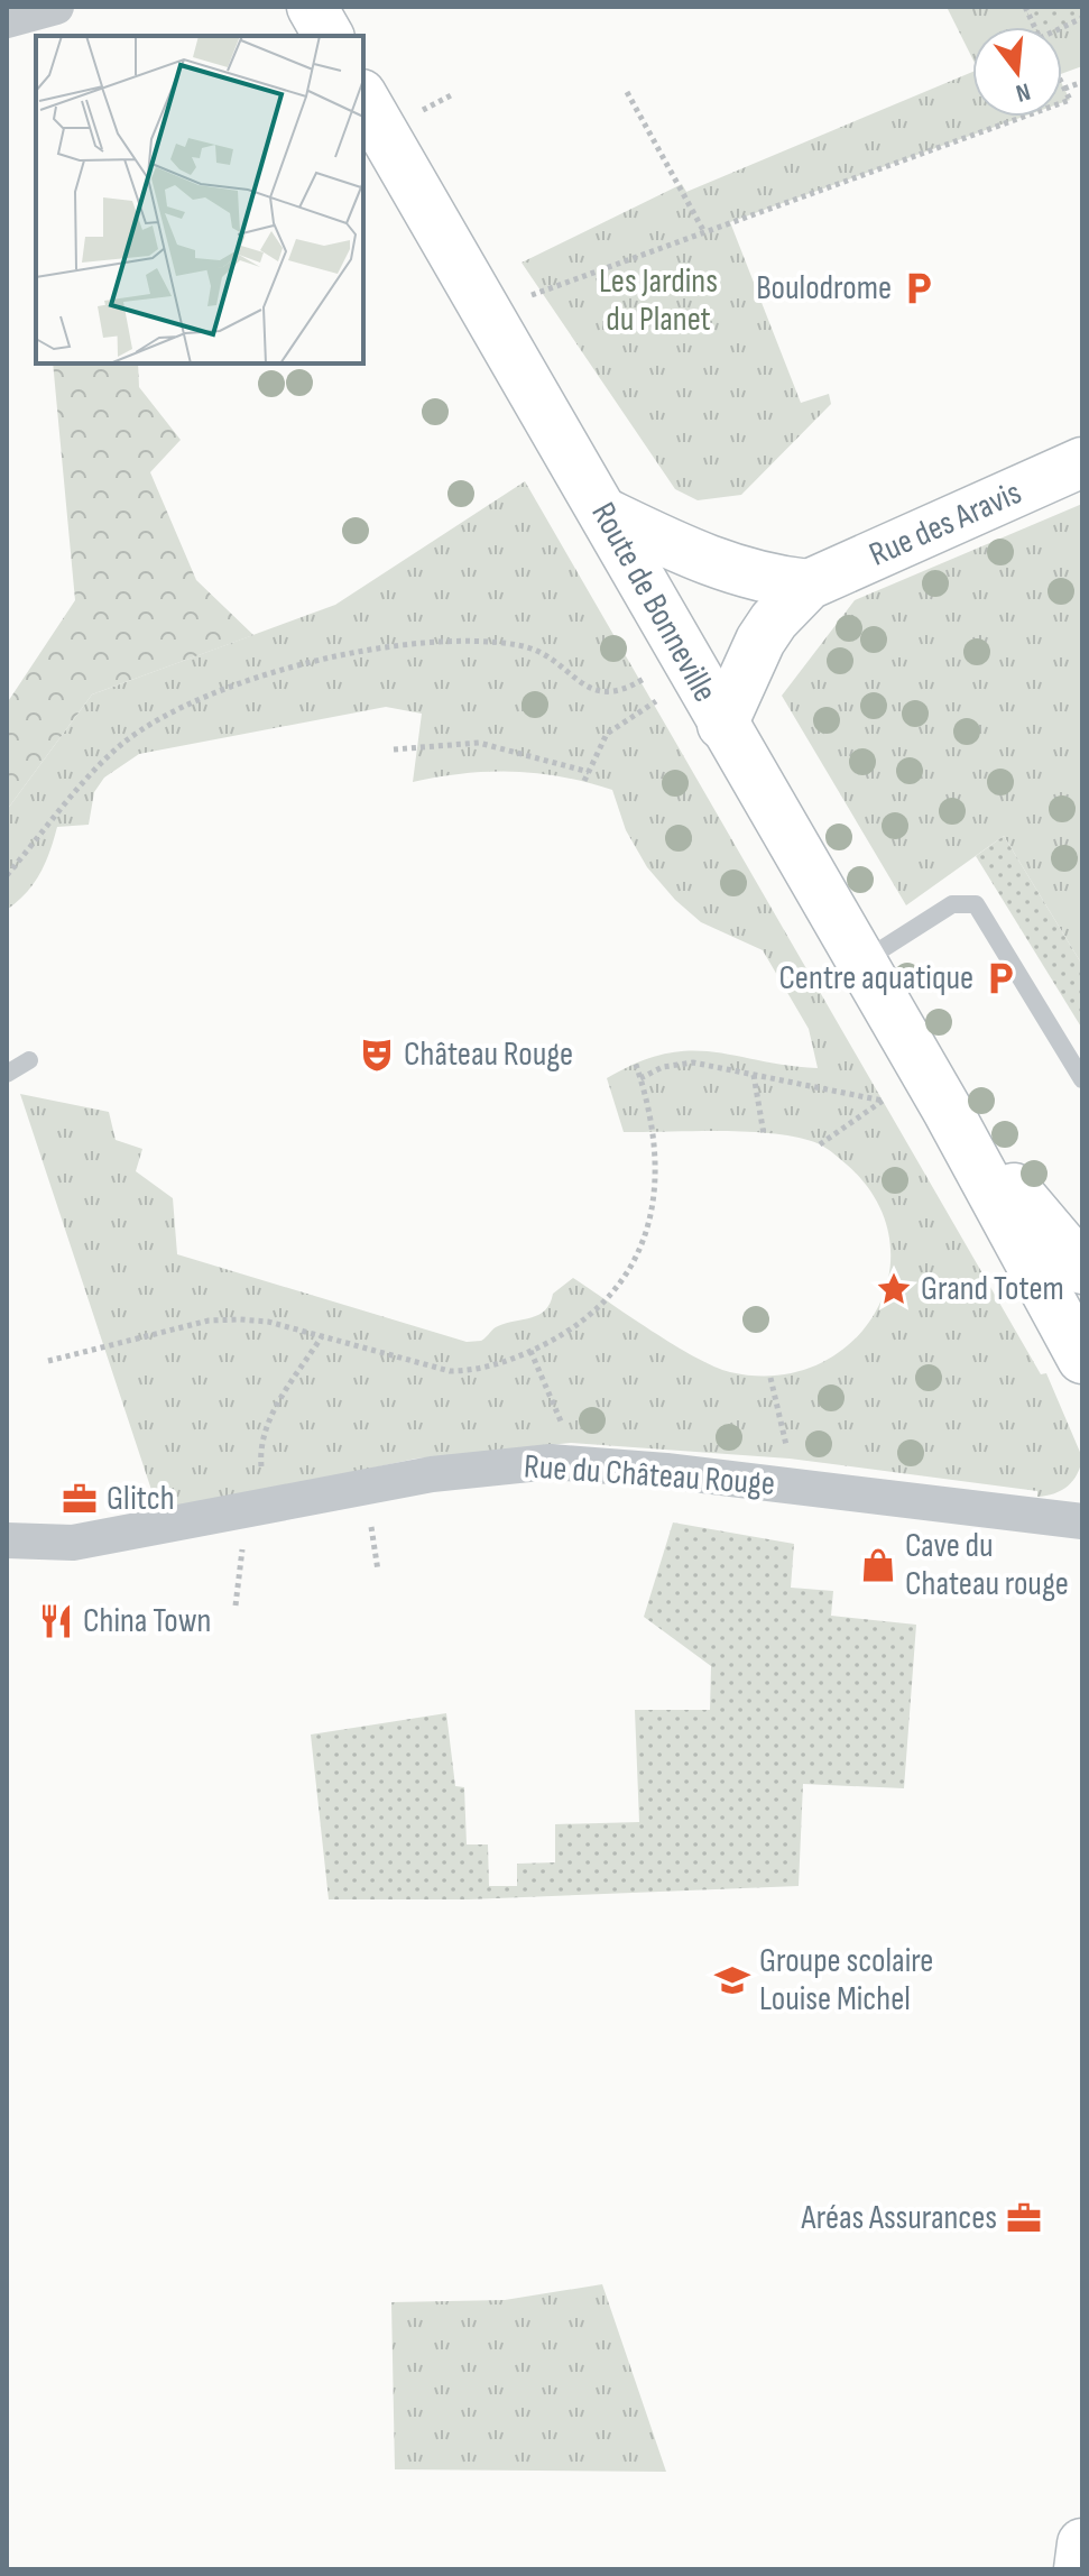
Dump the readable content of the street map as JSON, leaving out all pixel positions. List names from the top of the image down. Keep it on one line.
{"streets":{"main road":["Rue des Aravis","Route de Bonneville"],"street":["Rue du Château Rouge"]},"crossings":[["Rue des Aravis","Route de Bonneville"]],"parks":["Les Jardins du Planet"],"places":{"parking":["Boulodrome","Centre aquatique"],"theatre":["Château Rouge"],"place":["Grand Totem"],"office":["Glitch","Aréas Assurances"],"shop":["Cave du Chateau rouge"],"restaurant":["China Town"],"school or university":["Groupe scolaire Louise Michel"]},"north":"bottom"}
